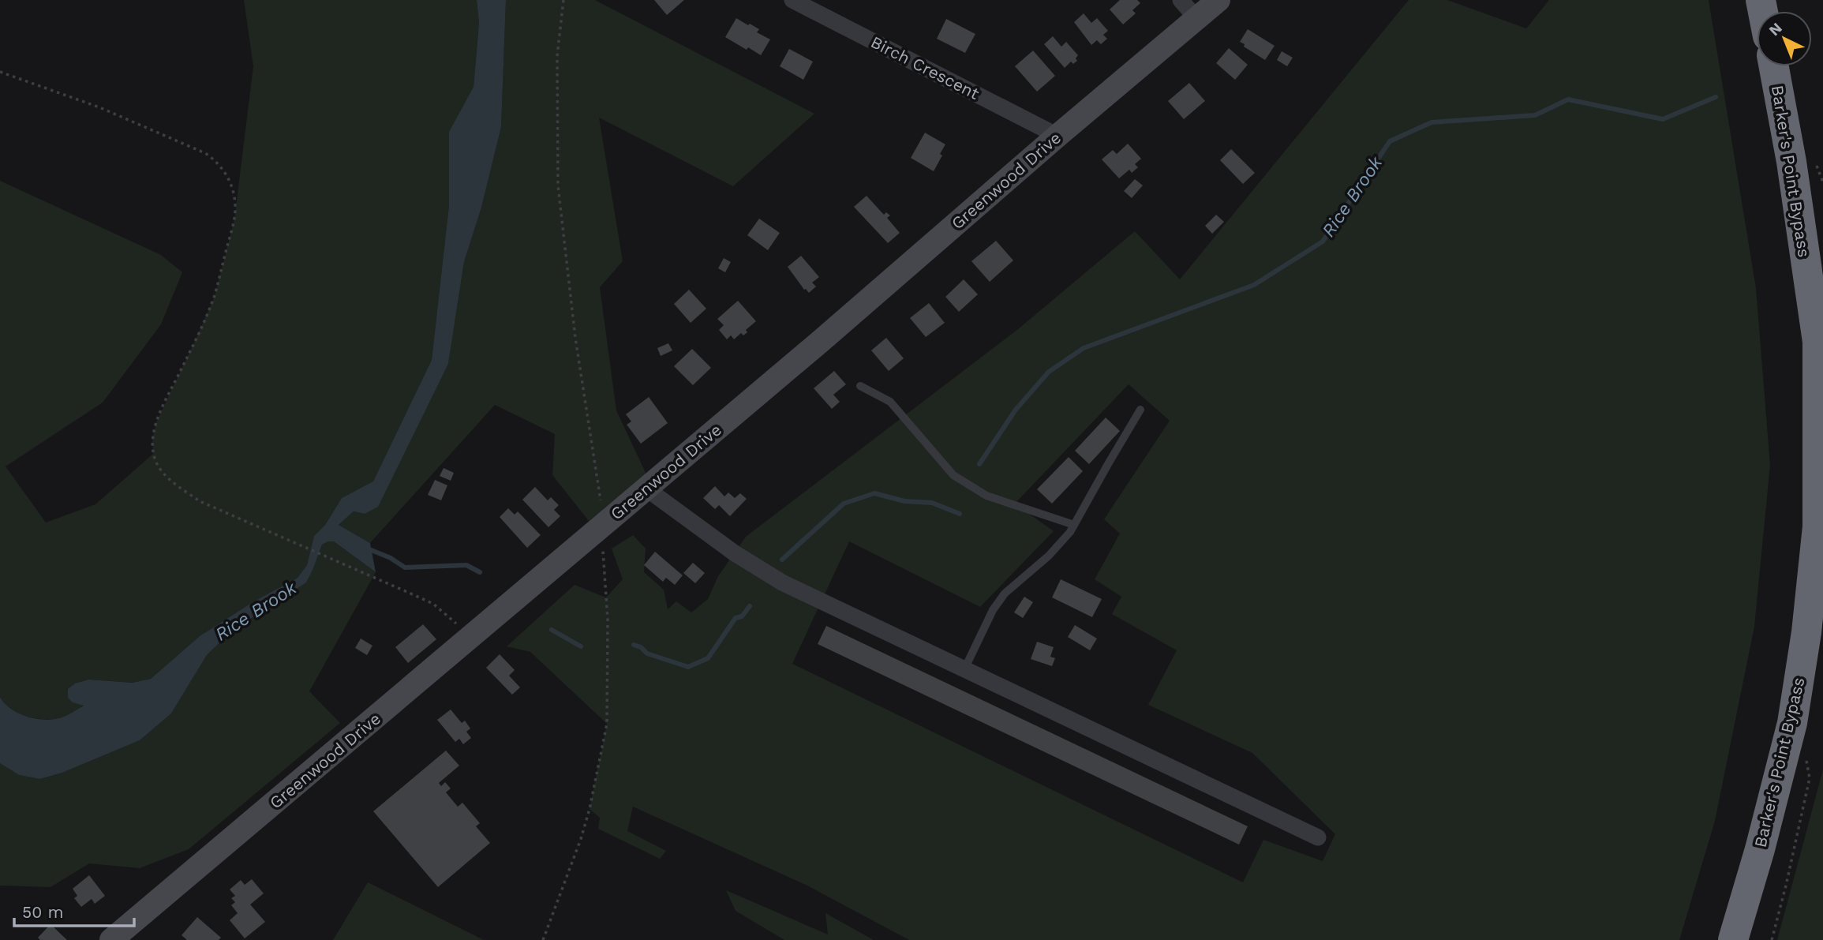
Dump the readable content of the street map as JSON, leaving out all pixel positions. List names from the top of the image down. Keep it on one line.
{"streets":{"highway":["Barker's Point Bypass"],"main road":["Greenwood Drive"],"street":["Birch Crescent"]},"crossings":[["Birch Crescent","Greenwood Drive"]],"water":["Rice Brook"],"scale_bar":"50 m","north":"top left"}
